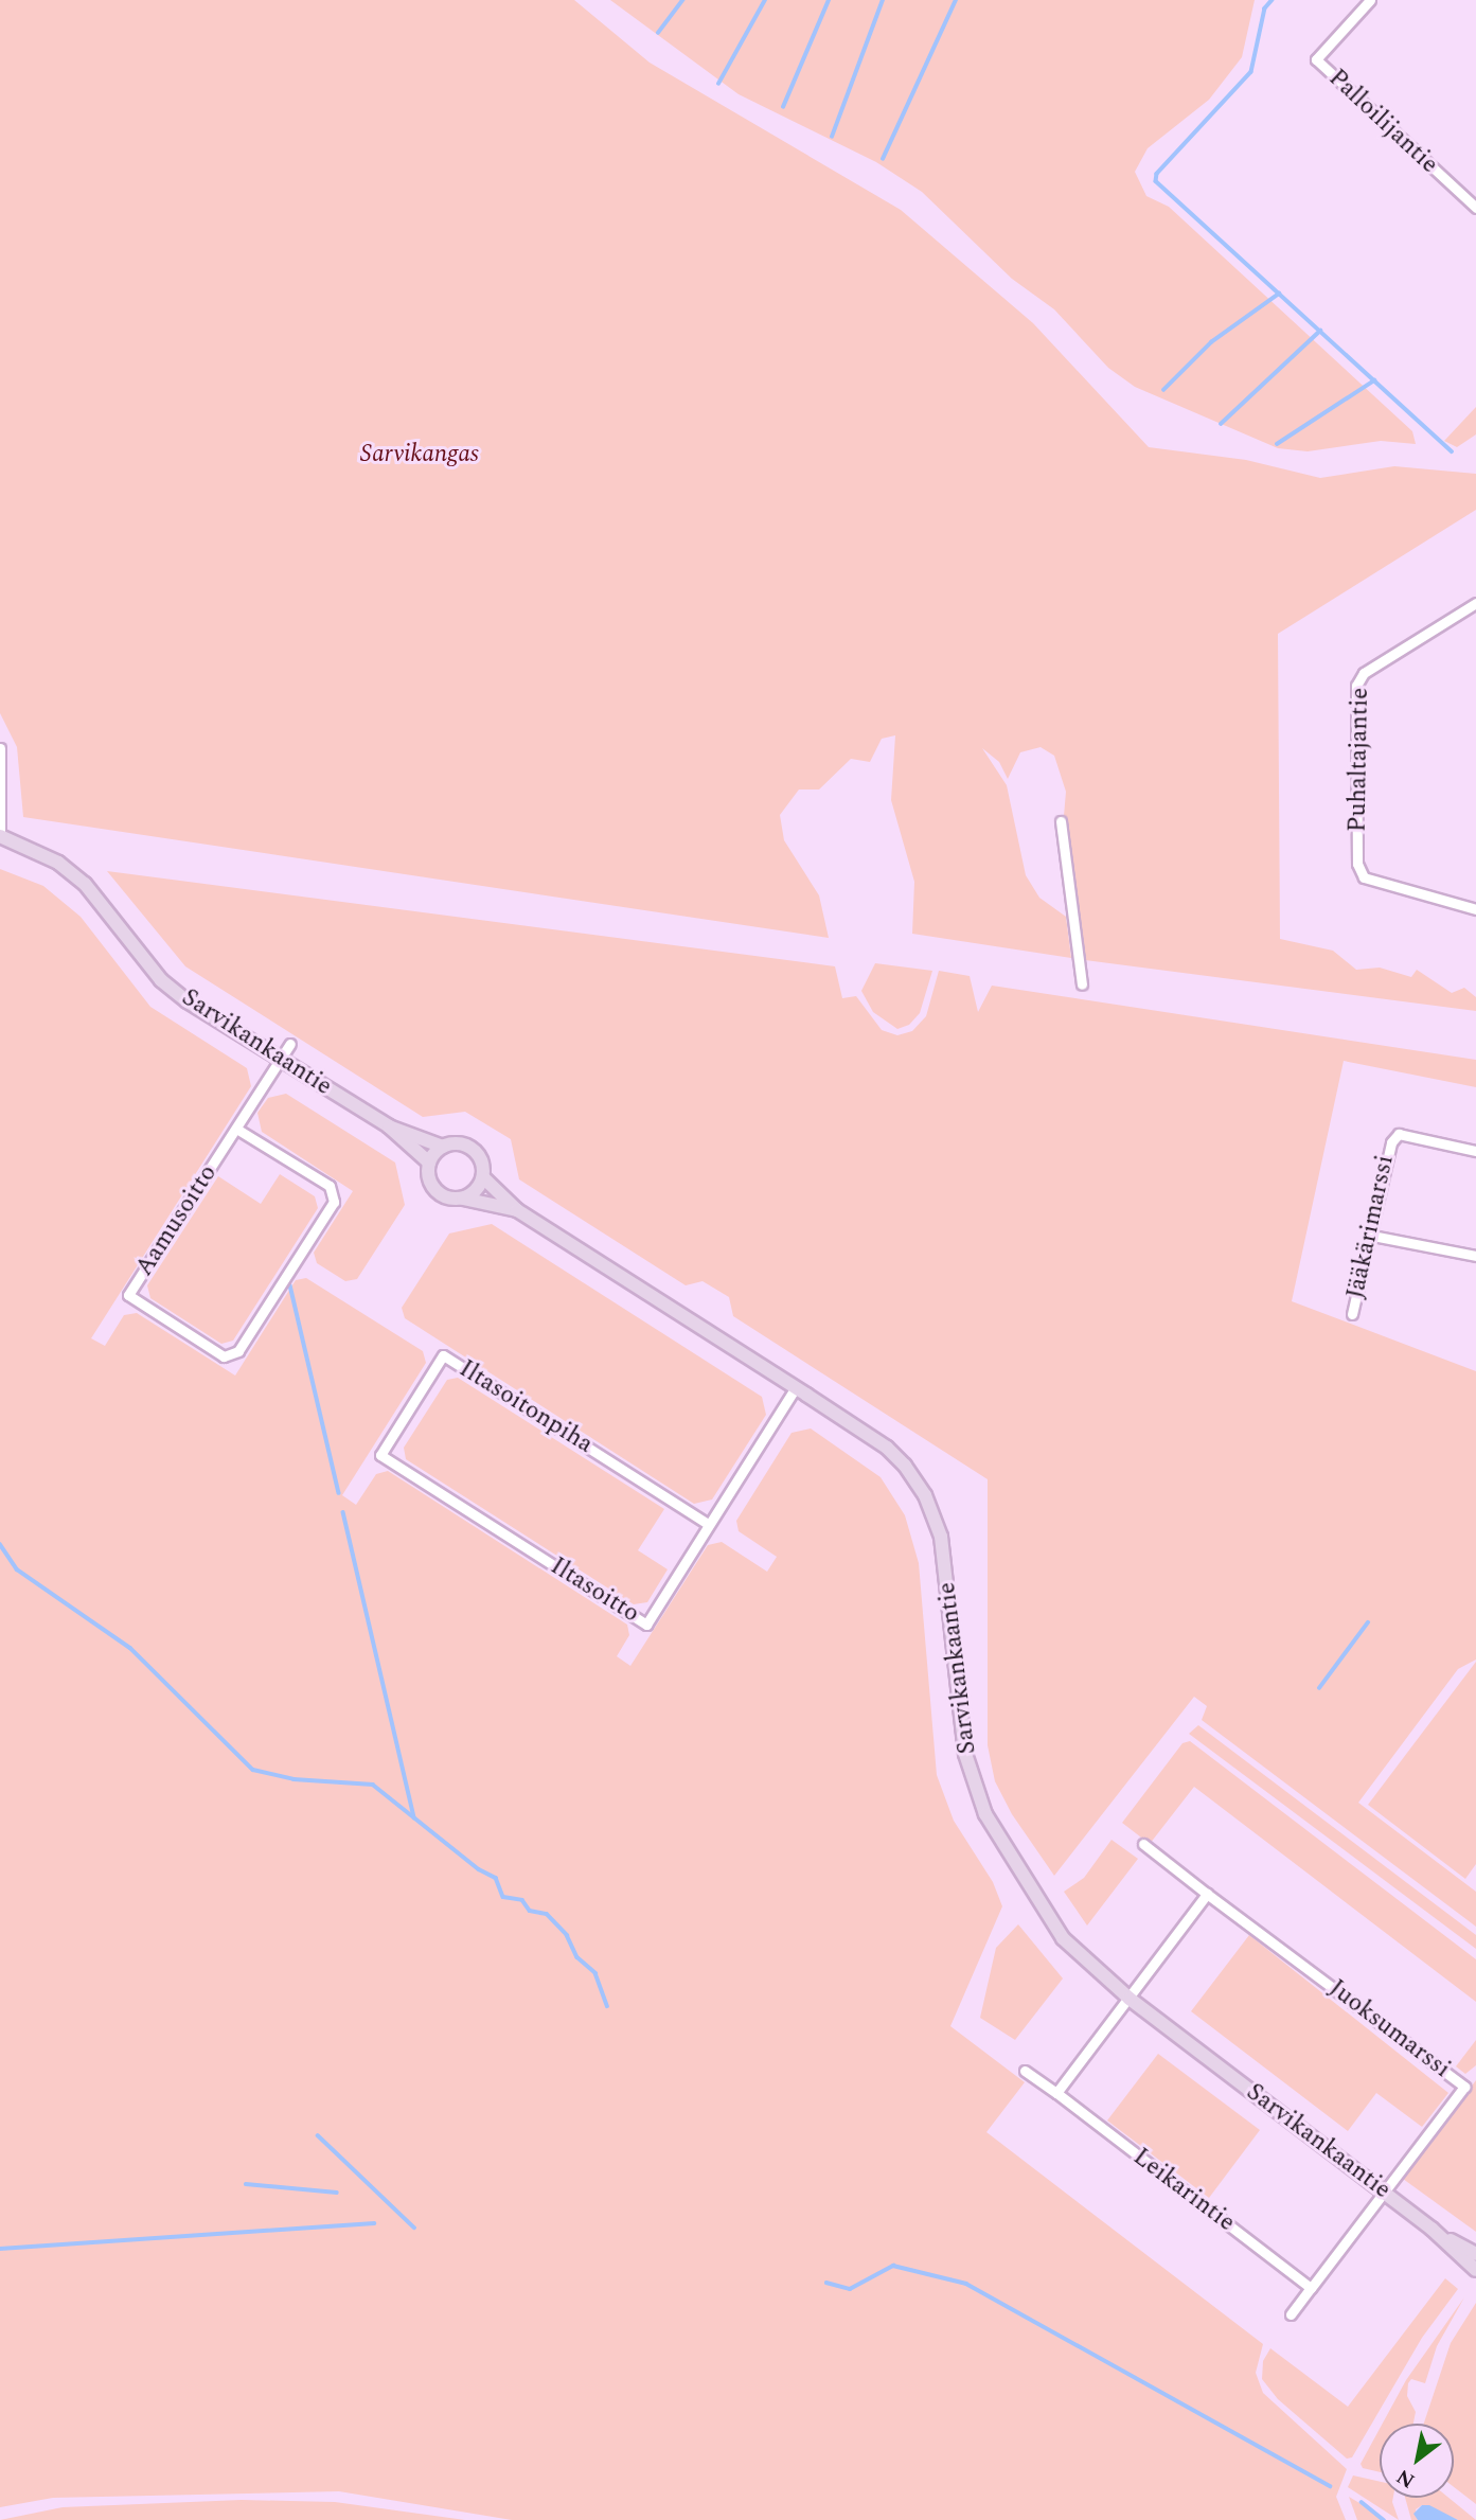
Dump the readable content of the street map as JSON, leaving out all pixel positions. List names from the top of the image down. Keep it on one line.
{"streets":{"street":["Palloilijantie","Puhaltajantie","Sarvikankaantie","Aamusoitto","Jääkärimarssi","Iltasoitonpiha","Iltasoitto","Juoksumarssi","Leikarintie"]},"crossings":[["Sarvikankaantie","Aamusoitto"],["Sarvikankaantie","Iltasoitto"],["Sarvikankaantie","Juoksumarssi"],["Iltasoitonpiha","Iltasoitto"]],"parks":["Sarvikangas"],"north":"bottom left"}
